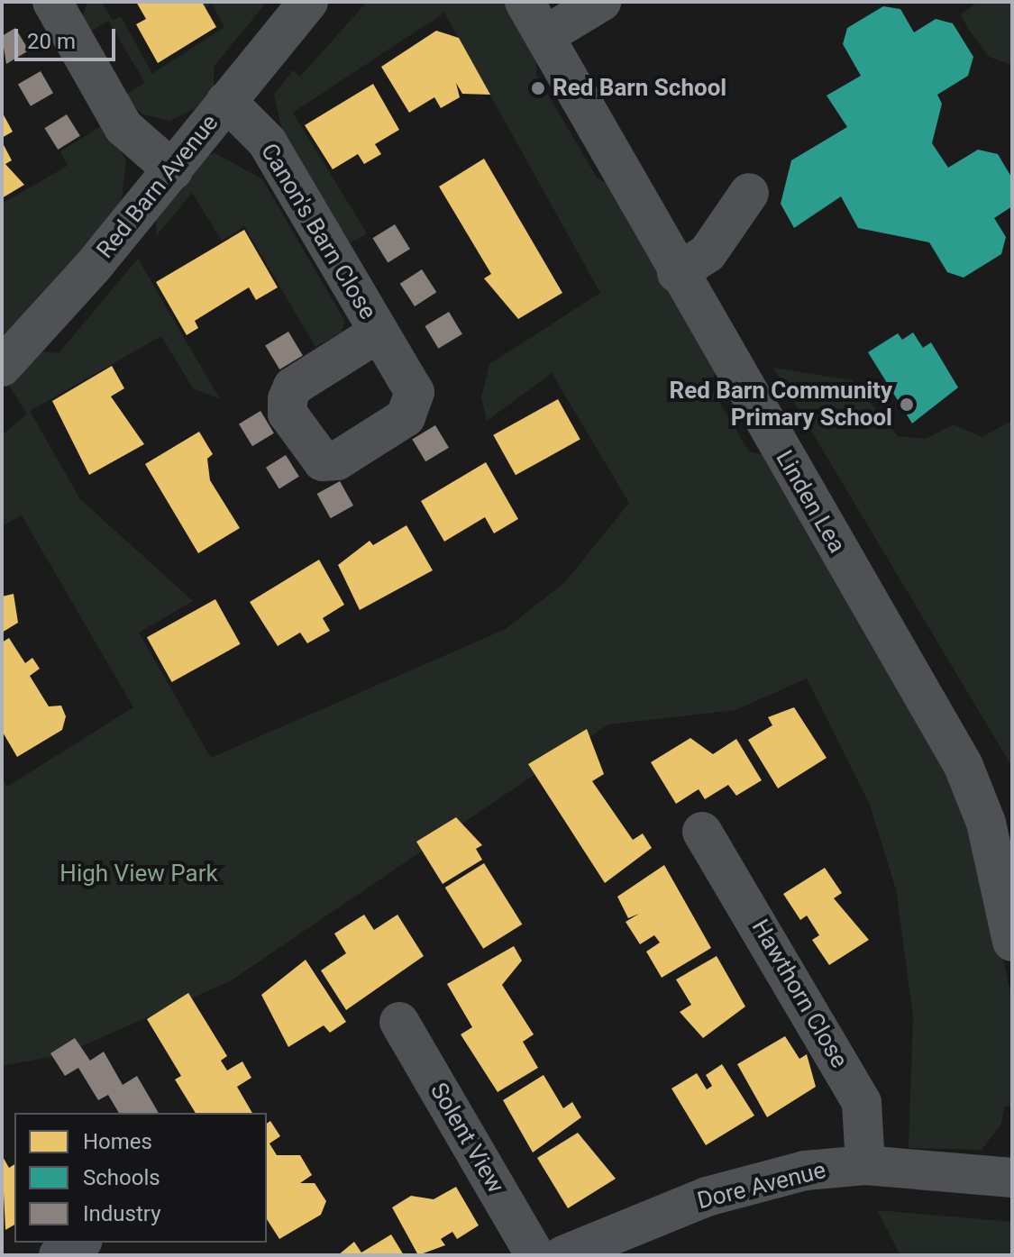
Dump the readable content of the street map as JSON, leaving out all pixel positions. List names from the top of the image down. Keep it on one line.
{"streets":{"street":["Red Barn Avenue","Canon's Barn Close","Linden Lea","Hawthorn Close","Solent View","Dore Avenue"]},"crossings":[["Red Barn Avenue","Canon's Barn Close"],["Hawthorn Close","Dore Avenue"],["Solent View","Dore Avenue"]],"parks":["High View Park"],"places":["Red Barn School","Red Barn Community Primary School"],"legend":["Homes","Schools","Industry"],"scale_bar":"20 m"}
